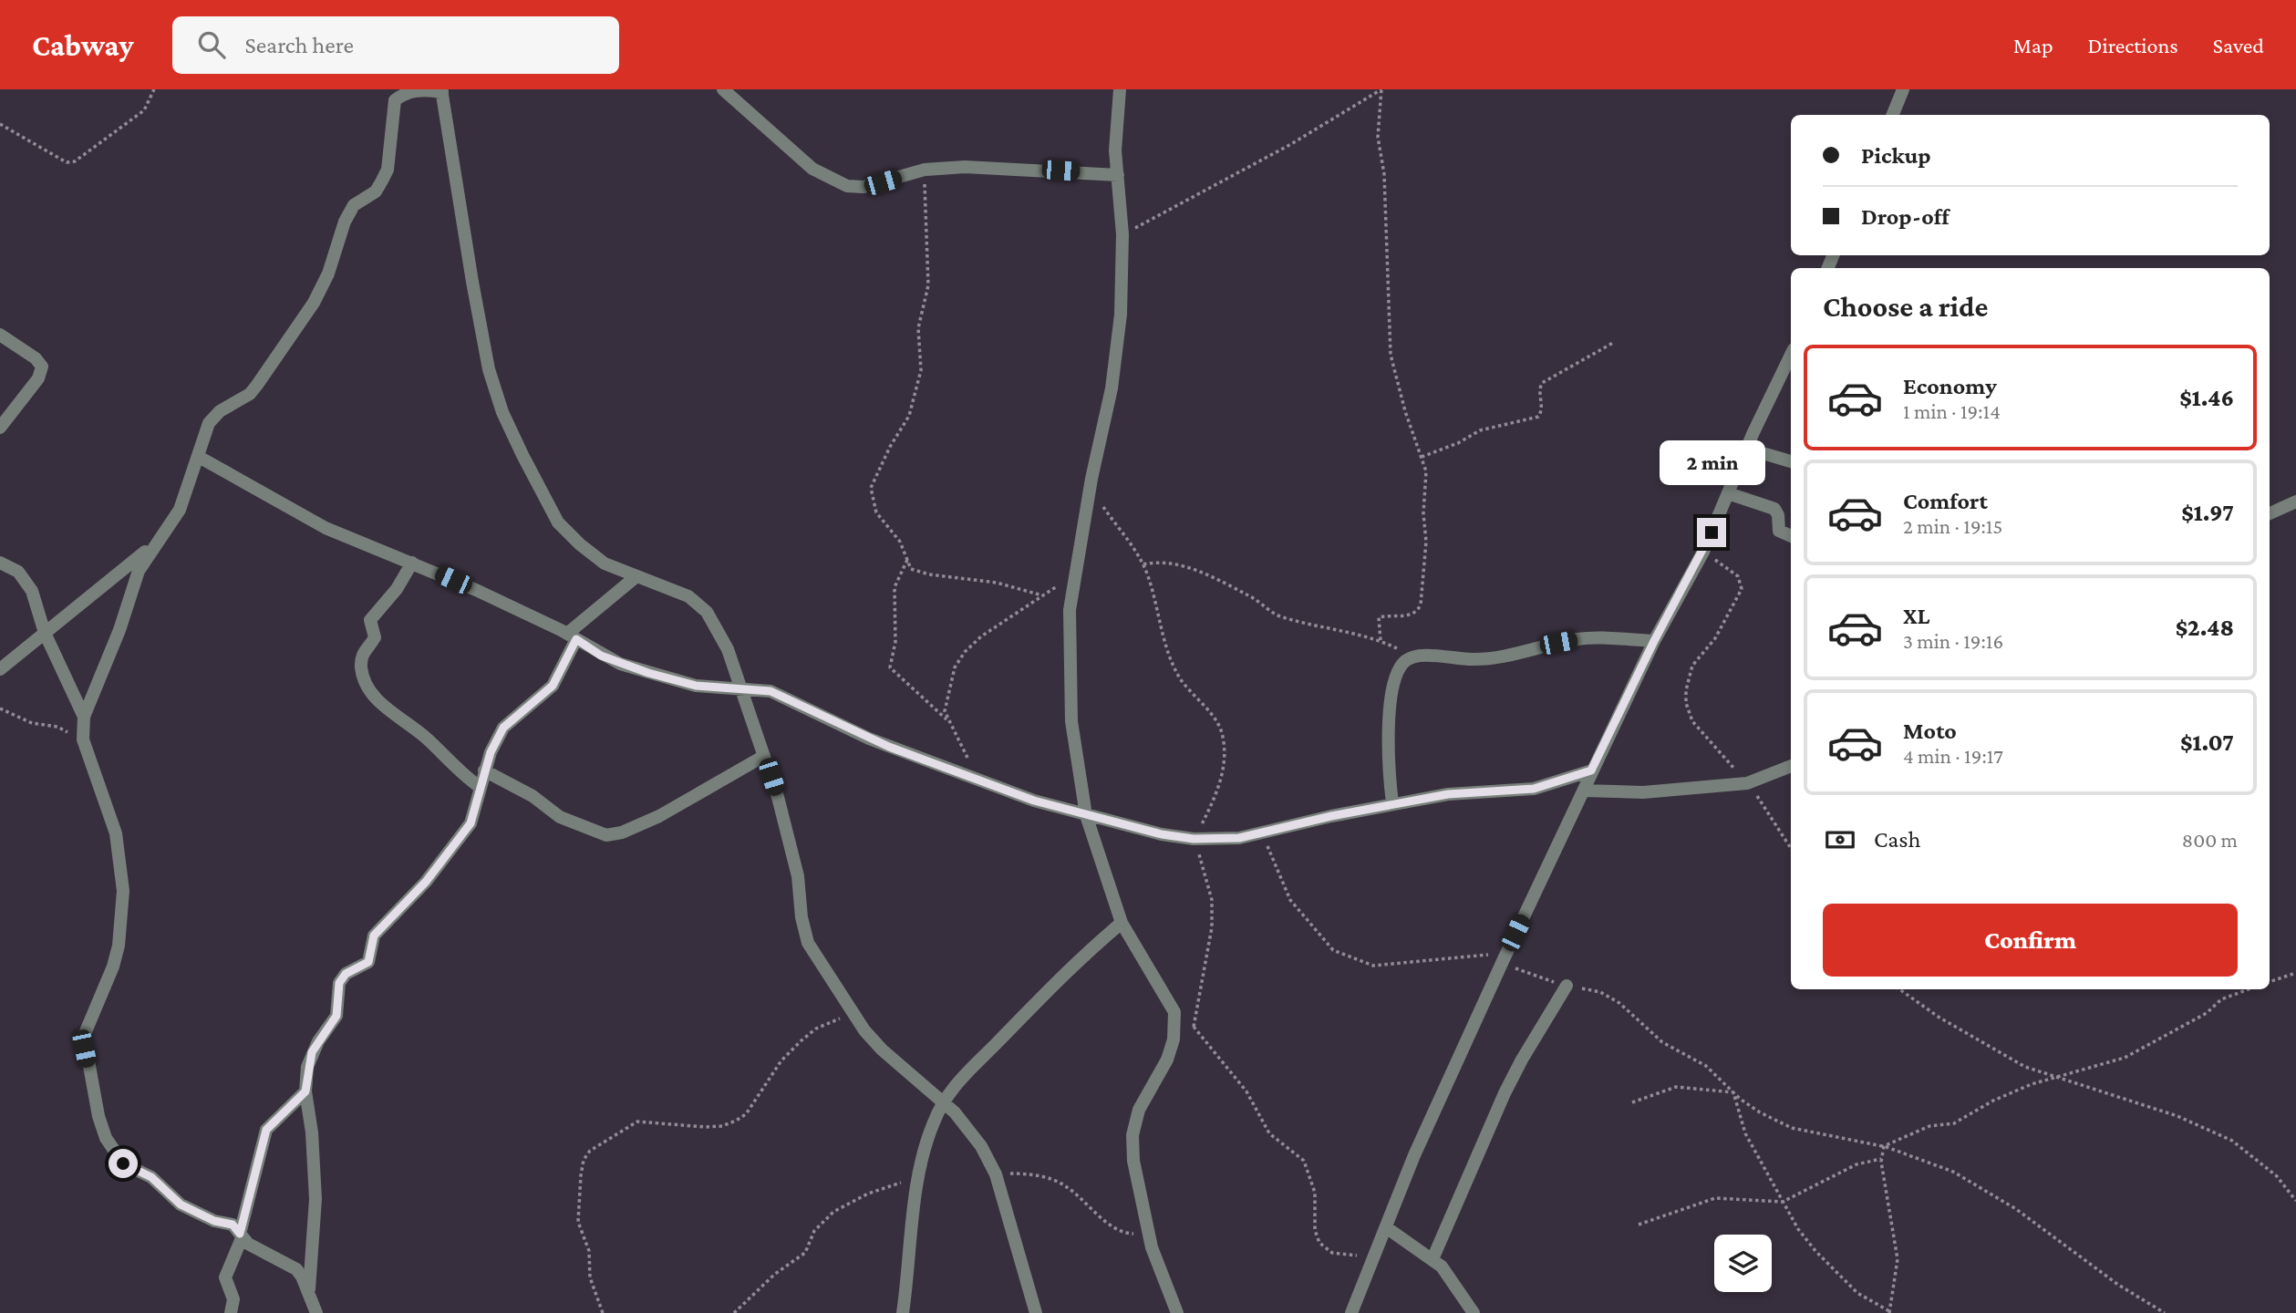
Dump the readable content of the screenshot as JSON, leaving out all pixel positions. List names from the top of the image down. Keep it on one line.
{"page":{"header":"Cabway","search":"Search here","nav":["Map","Directions","Saved"],"banner":["Pickup","Drop-off"],"heading":"Choose a ride","list":[{"name":"Economy","note":"1 min · 19:14","value":"$1.46"},{"name":"Comfort","note":"2 min · 19:15","value":"$1.97"},{"name":"XL","note":"3 min · 19:16","value":"$2.48"},{"name":"Moto","note":"4 min · 19:17","value":"$1.07"}],"bubble":"2 min","pay":["Cash","800 m"],"buttons":"Confirm"}}
